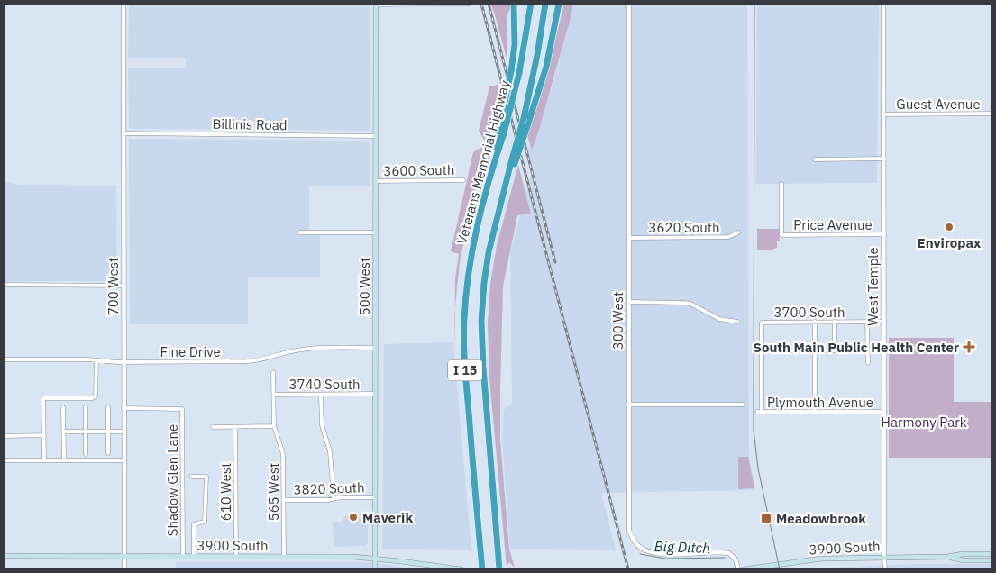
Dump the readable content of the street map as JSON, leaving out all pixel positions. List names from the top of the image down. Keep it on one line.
{"streets":{"highway":["Veterans Memorial Highway","I 15"],"main road":["500 West","3900 South"],"street":["Guest Avenue","Billinis Road","3600 South","Price Avenue","3620 South","700 West","West Temple","3700 South","300 West","Fine Drive","3740 South","Plymouth Avenue","Shadow Glen Lane","3820 South","610 West","565 West"]},"crossings":[["Guest Avenue","West Temple"],["Billinis Road","700 West"],["Billinis Road","500 West"],["3600 South","500 West"],["Price Avenue","West Temple"],["3620 South","300 West"],["700 West","Fine Drive"],["700 West","Shadow Glen Lane"],["700 West","3900 South"],["500 West","Fine Drive"],["500 West","3740 South"],["500 West","3820 South"],["500 West","3900 South"],["West Temple","3700 South"],["West Temple","Plymouth Avenue"],["West Temple","3900 South"],["3740 South","565 West"],["Shadow Glen Lane","3900 South"],["3820 South","565 West"],["610 West","3900 South"],["565 West","3900 South"]],"water":["Big Ditch"],"parks":["Harmony Park"],"places":{"other":["Enviropax","Maverik"],"health":["South Main Public Health Center"],"transit":["Meadowbrook"]}}
